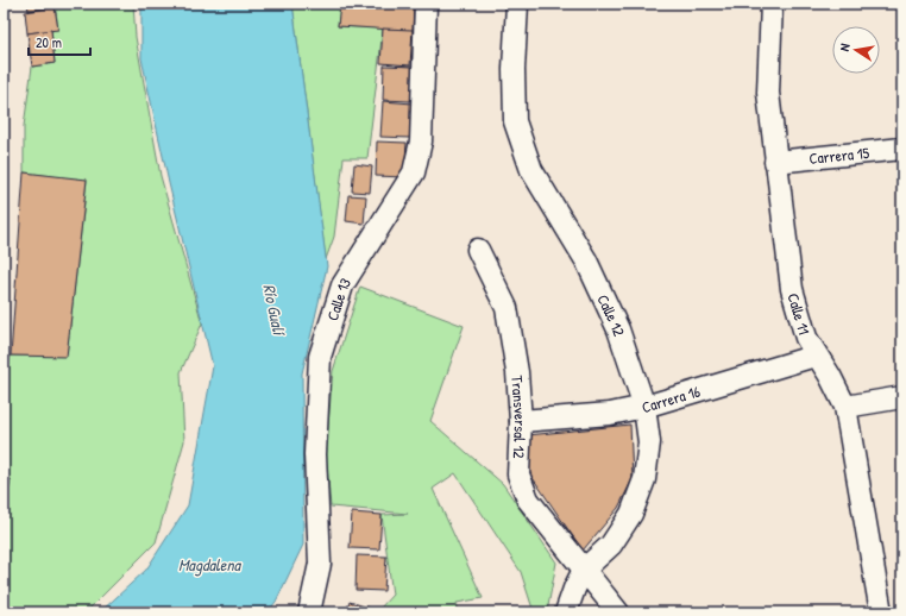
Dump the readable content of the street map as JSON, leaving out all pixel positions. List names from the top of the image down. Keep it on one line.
{"streets":{"street":["Carrera 15","Calle 13","Calle 11","Calle 12","Carrera 16","Transversal 12"]},"crossings":[["Carrera 15","Calle 11"],["Calle 11","Carrera 16"],["Calle 12","Carrera 16"],["Calle 12","Transversal 12"],["Carrera 16","Transversal 12"]],"water":["Río Gualí","Magdalena"],"scale_bar":"20 m","north":"left"}
